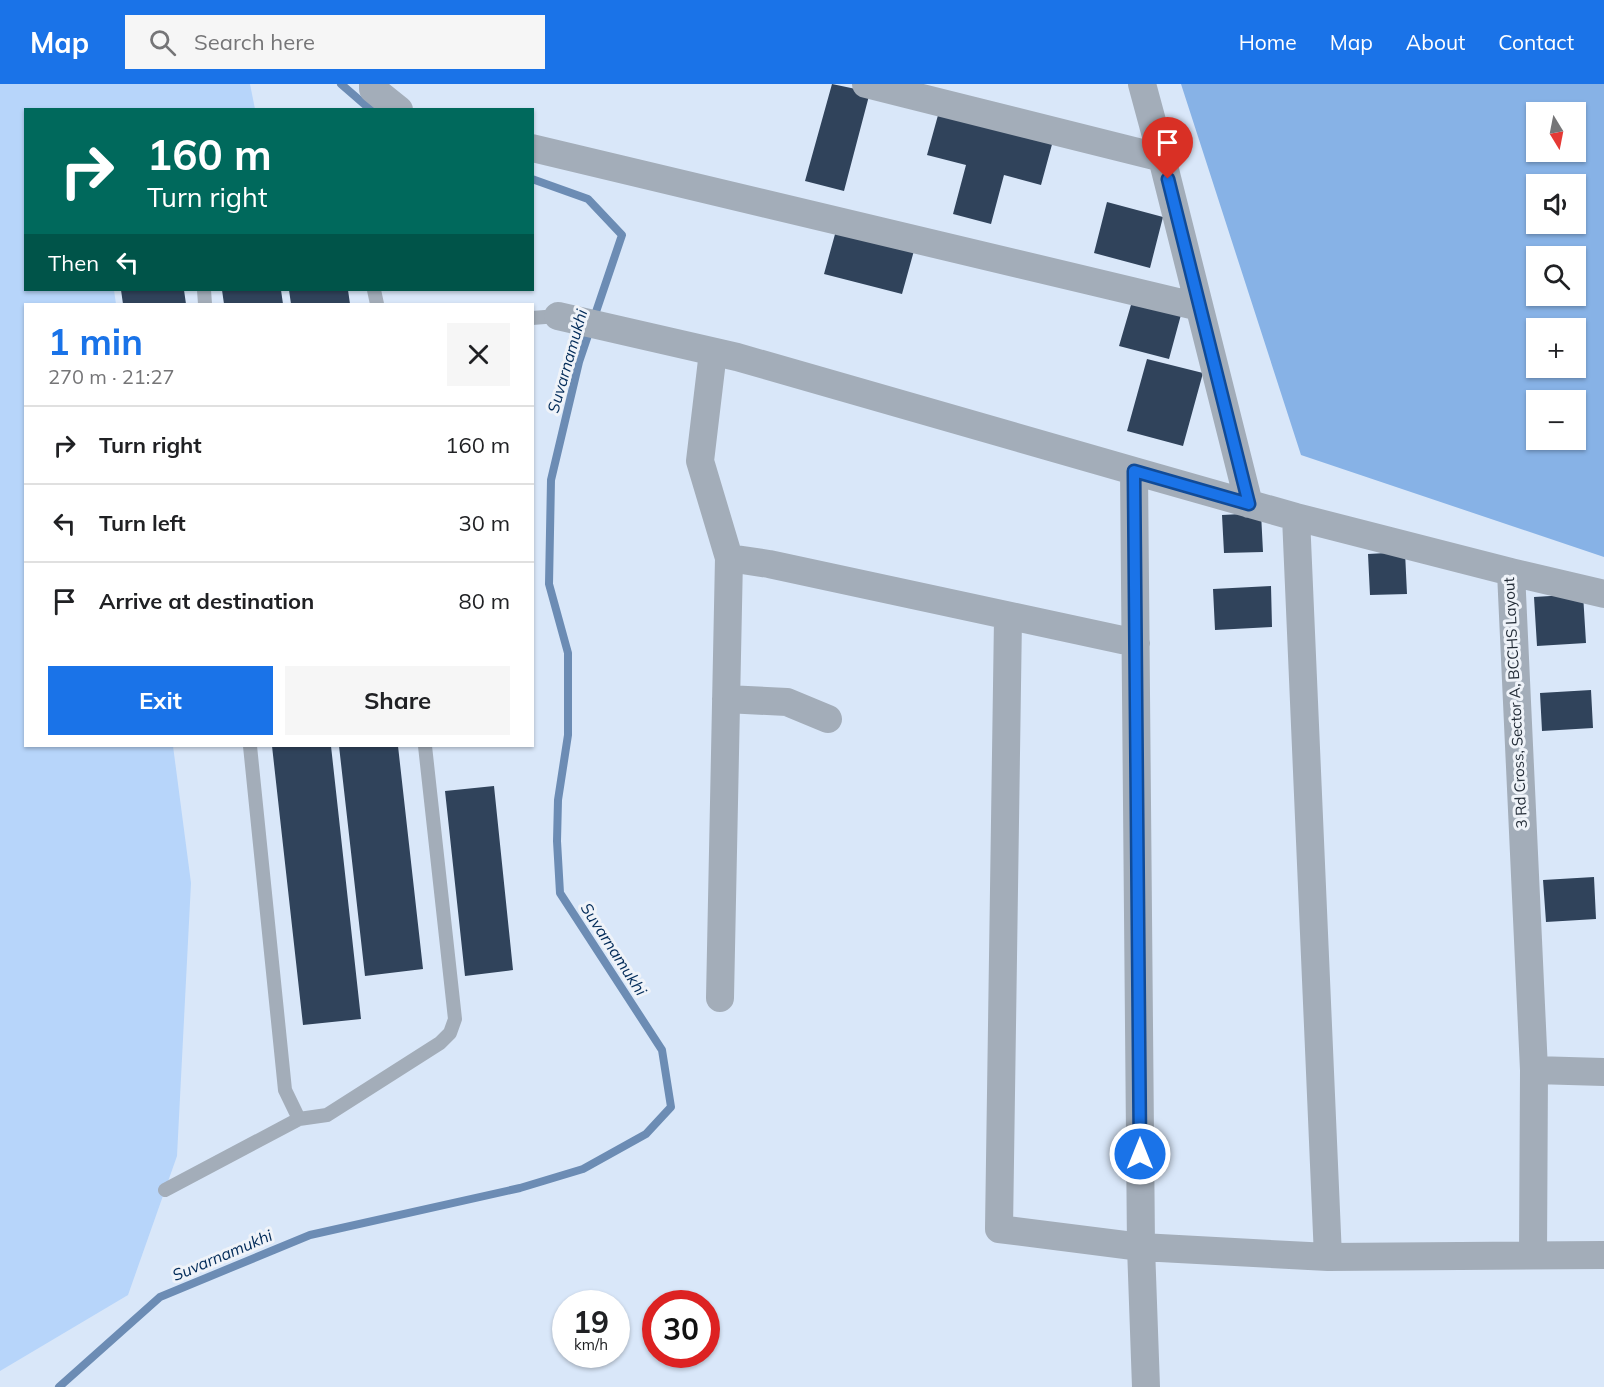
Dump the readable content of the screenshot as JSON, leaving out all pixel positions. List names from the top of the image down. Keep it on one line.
{"streets":{"street":["3 Rd Cross, Sector A, BCCHS Layout"]},"water":["Suvarnamukhi"],"north":"bottom","page":{"header":"Map","search":"Search here","nav":["Home","Map","About","Contact"],"map_buttons":["+","−"],"turn":["160 m","Turn right"],"then":"Then","heading":["1 min","270 m · 21:27"],"list":[{"name":"Turn right","value":"160 m"},{"name":"Turn left","value":"30 m"},{"name":"Arrive at destination","value":"80 m"}],"buttons":["Exit","Share"],"speed":"19 km/h","limit":"30"}}
